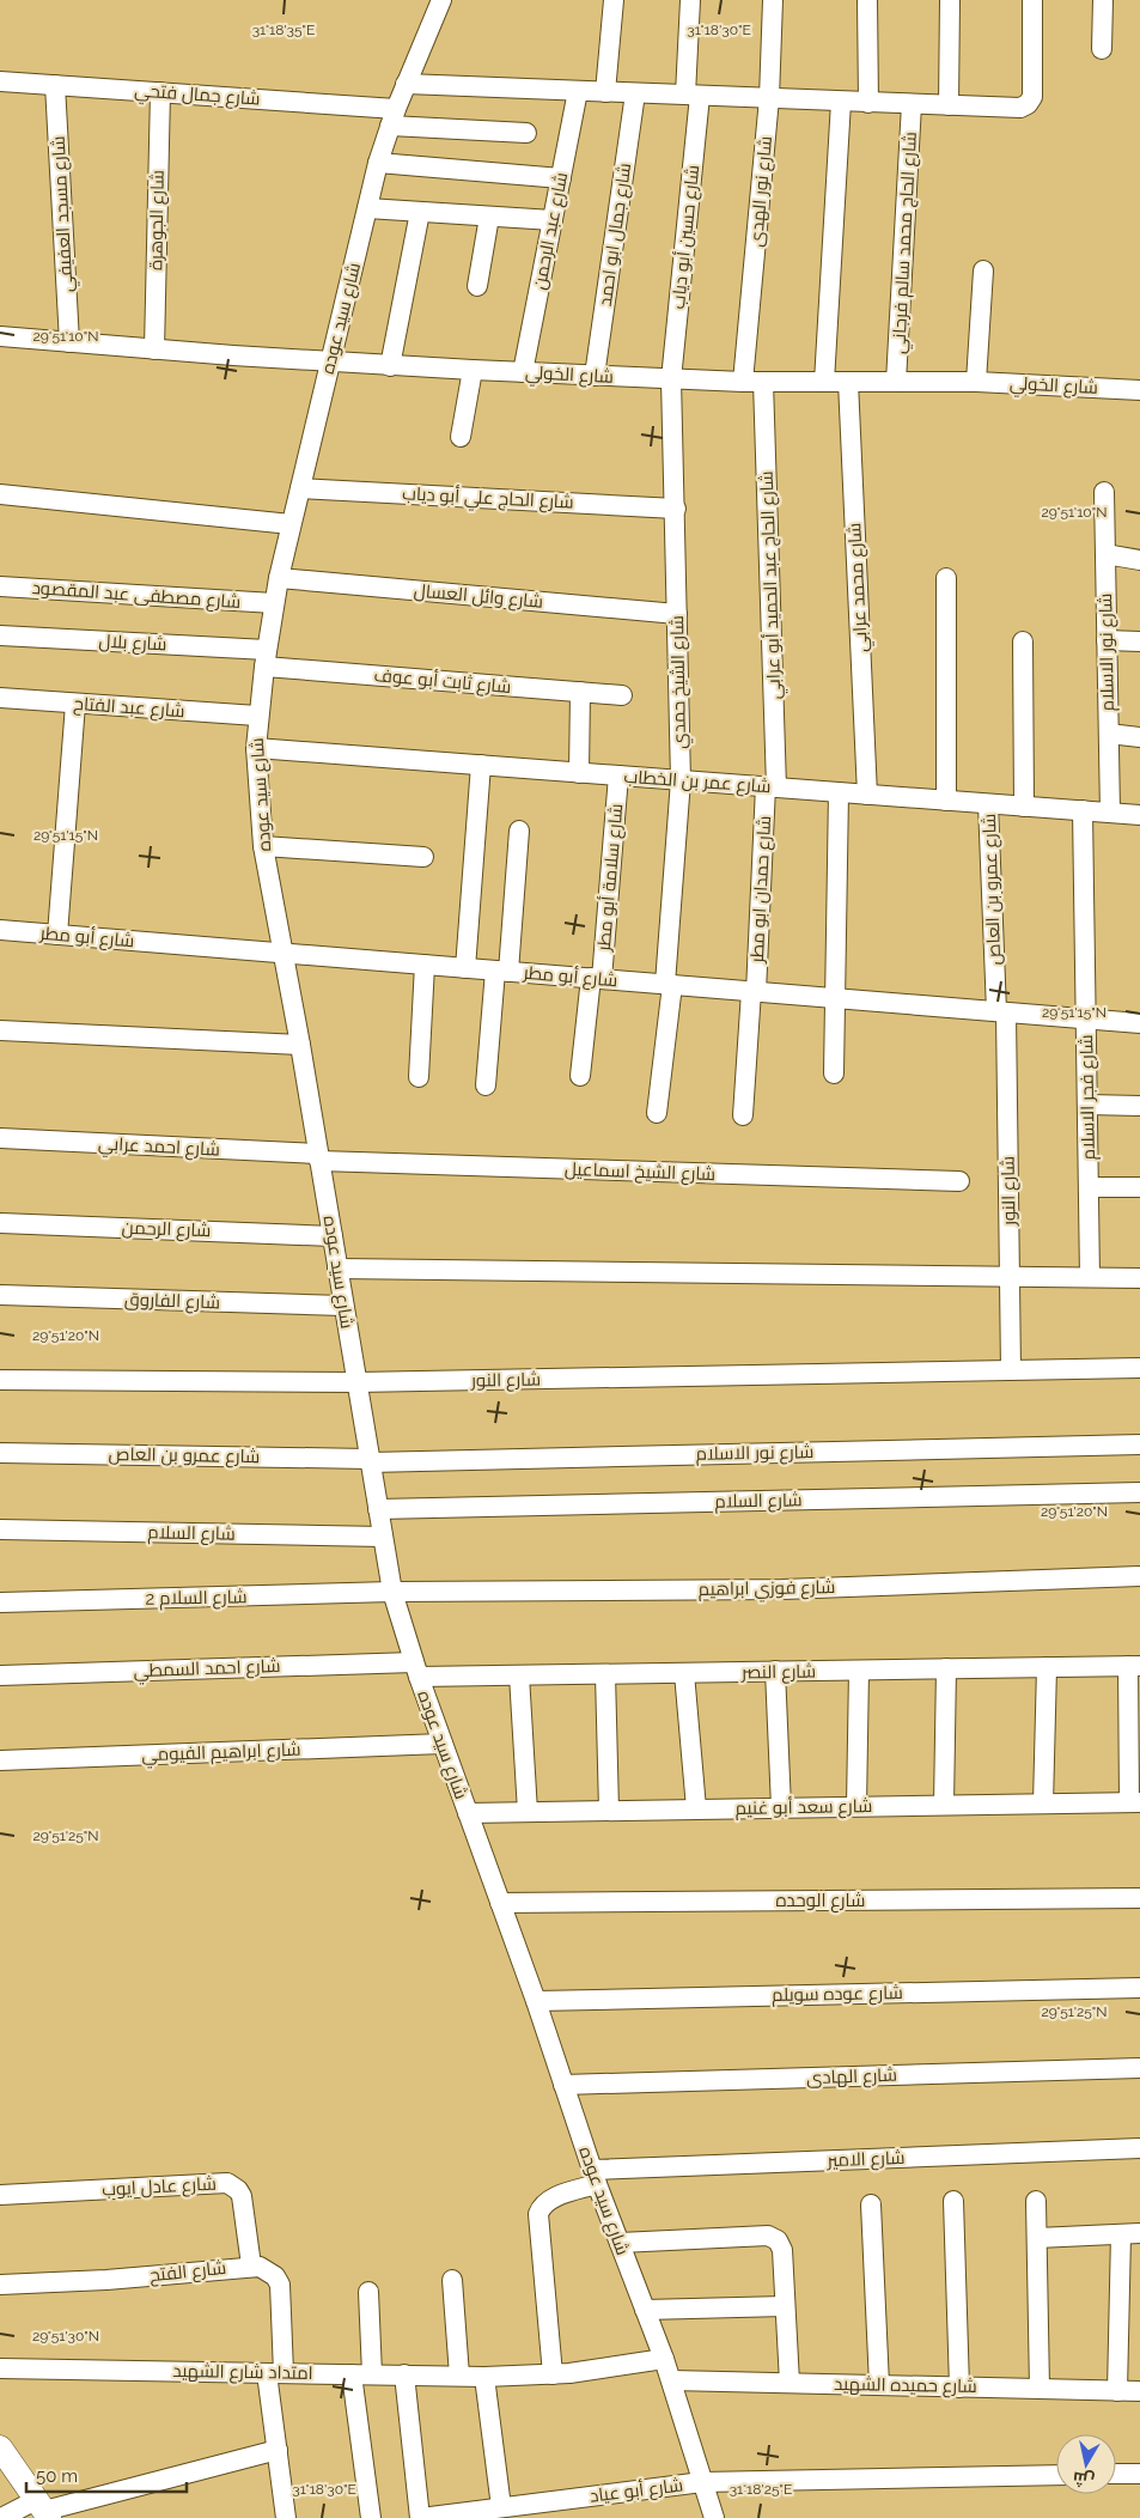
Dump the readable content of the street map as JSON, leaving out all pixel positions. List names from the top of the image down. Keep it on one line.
{"streets":{"street":["شارع جمال فتحي","شارع نور الهدى","شارع مسجد العفيفي","شارع الجوهرة","شارع عبد الرحمن","شارع جمال ابو احمد","شارع حسين أبو دياب","شارع الحاج محمد سالم فرجاني","شارع سيد عوده","شارع الخولي","شارع الحاج علي أبو دياب","شارع الحاج عبد الحميد أبو عرابي","شارع محمد عرابي","شارع مصطفى عبد المقصود","شارع وائل العسال","شارع بلال","شارع نور الاسلام","شارع ثابت أبو عوف","شارع الشيخ حمدي","شارع عبد الفتاح","شارع عمر بن الخطاب","شارع سلامة أبو مطر","شارع حمدان ابو مطر","شارع عمرو بن العاص","شارع أبو مطر","شارع فجر الاسلام","شارع احمد عرابي","شارع الشيخ اسماعيل","شارع النور","شارع الرحمن","شارع الفاروق","شارع السلام","شارع فوزي ابراهيم","شارع السلام 2","شارع احمد السمطي","شارع النصر","شارع ابراهيم الفيومي","شارع سعد أبو غنيم","شارع الوحده","شارع عوده سويلم","شارع الهادى","شارع الامير","شارع عادل ايوب","شارع الفتح","امتداد شارع الشهيد","شارع حميده الشهيد","شارع أبو عياد"]},"crossings":[["شارع جمال فتحي","شارع مسجد العفيفي"],["شارع جمال فتحي","شارع الجوهرة"],["شارع جمال فتحي","شارع سيد عوده"],["شارع نور الهدى","شارع الخولي"],["شارع مسجد العفيفي","شارع الخولي"],["شارع الجوهرة","شارع الخولي"],["شارع عبد الرحمن","شارع الخولي"],["شارع جمال ابو احمد","شارع الخولي"],["شارع حسين أبو دياب","شارع الخولي"],["شارع حسين أبو دياب","شارع الشيخ حمدي"],["شارع الحاج محمد سالم فرجاني","شارع الخولي"],["شارع سيد عوده","شارع الخولي"],["شارع سيد عوده","شارع الحاج علي أبو دياب"],["شارع سيد عوده","شارع مصطفى عبد المقصود"],["شارع سيد عوده","شارع وائل العسال"],["شارع سيد عوده","شارع بلال"],["شارع سيد عوده","شارع نور الاسلام"],["شارع سيد عوده","شارع ثابت أبو عوف"],["شارع سيد عوده","شارع عبد الفتاح"],["شارع سيد عوده","شارع عمر بن الخطاب"],["شارع سيد عوده","شارع عمرو بن العاص"],["شارع سيد عوده","شارع أبو مطر"],["شارع سيد عوده","شارع احمد عرابي"],["شارع سيد عوده","شارع الشيخ اسماعيل"],["شارع سيد عوده","شارع النور"],["شارع سيد عوده","شارع الرحمن"],["شارع سيد عوده","شارع الفاروق"],["شارع سيد عوده","شارع السلام"],["شارع سيد عوده","شارع فوزي ابراهيم"],["شارع سيد عوده","شارع السلام 2"],["شارع سيد عوده","شارع احمد السمطي"],["شارع سيد عوده","شارع النصر"],["شارع سيد عوده","شارع ابراهيم الفيومي"],["شارع سيد عوده","شارع سعد أبو غنيم"],["شارع سيد عوده","شارع الوحده"],["شارع سيد عوده","شارع عوده سويلم"],["شارع سيد عوده","شارع الهادى"],["شارع سيد عوده","شارع الامير"],["شارع سيد عوده","امتداد شارع الشهيد"],["شارع سيد عوده","شارع حميده الشهيد"],["شارع سيد عوده","شارع أبو عياد"],["شارع الخولي","شارع الحاج عبد الحميد أبو عرابي"],["شارع الخولي","شارع محمد عرابي"],["شارع الخولي","شارع الشيخ حمدي"],["شارع الحاج علي أبو دياب","شارع الشيخ حمدي"],["شارع الحاج عبد الحميد أبو عرابي","شارع عمر بن الخطاب"],["شارع الحاج عبد الحميد أبو عرابي","شارع حمدان ابو مطر"],["شارع محمد عرابي","شارع عمر بن الخطاب"],["شارع وائل العسال","شارع الشيخ حمدي"],["شارع بلال","شارع ثابت أبو عوف"],["شارع نور الاسلام","شارع عمر بن الخطاب"],["شارع نور الاسلام","شارع عمرو بن العاص"],["شارع الشيخ حمدي","شارع عمر بن الخطاب"],["شارع الشيخ حمدي","شارع أبو مطر"],["شارع عمر بن الخطاب","شارع سلامة أبو مطر"],["شارع عمر بن الخطاب","شارع حمدان ابو مطر"],["شارع عمر بن الخطاب","شارع عمرو بن العاص"],["شارع عمر بن الخطاب","شارع فجر الاسلام"],["شارع سلامة أبو مطر","شارع أبو مطر"],["شارع حمدان ابو مطر","شارع أبو مطر"],["شارع عمرو بن العاص","شارع أبو مطر"],["شارع عمرو بن العاص","شارع النور"],["شارع أبو مطر","شارع فجر الاسلام"],["شارع أبو مطر","شارع النور"],["شارع احمد عرابي","شارع الشيخ اسماعيل"],["شارع فوزي ابراهيم","شارع السلام 2"],["شارع احمد السمطي","شارع النصر"],["شارع الامير","امتداد شارع الشهيد"],["شارع عادل ايوب","شارع الفتح"],["شارع الفتح","امتداد شارع الشهيد"]],"scale_bar":"50 m","north":"bottom","coordinates":["31°18'35\"E","31°18'30\"E","29°51'10\"N","29°51'15\"N","29°51'20\"N","29°51'25\"N","29°51'30\"N","31°18'25\"E"]}
